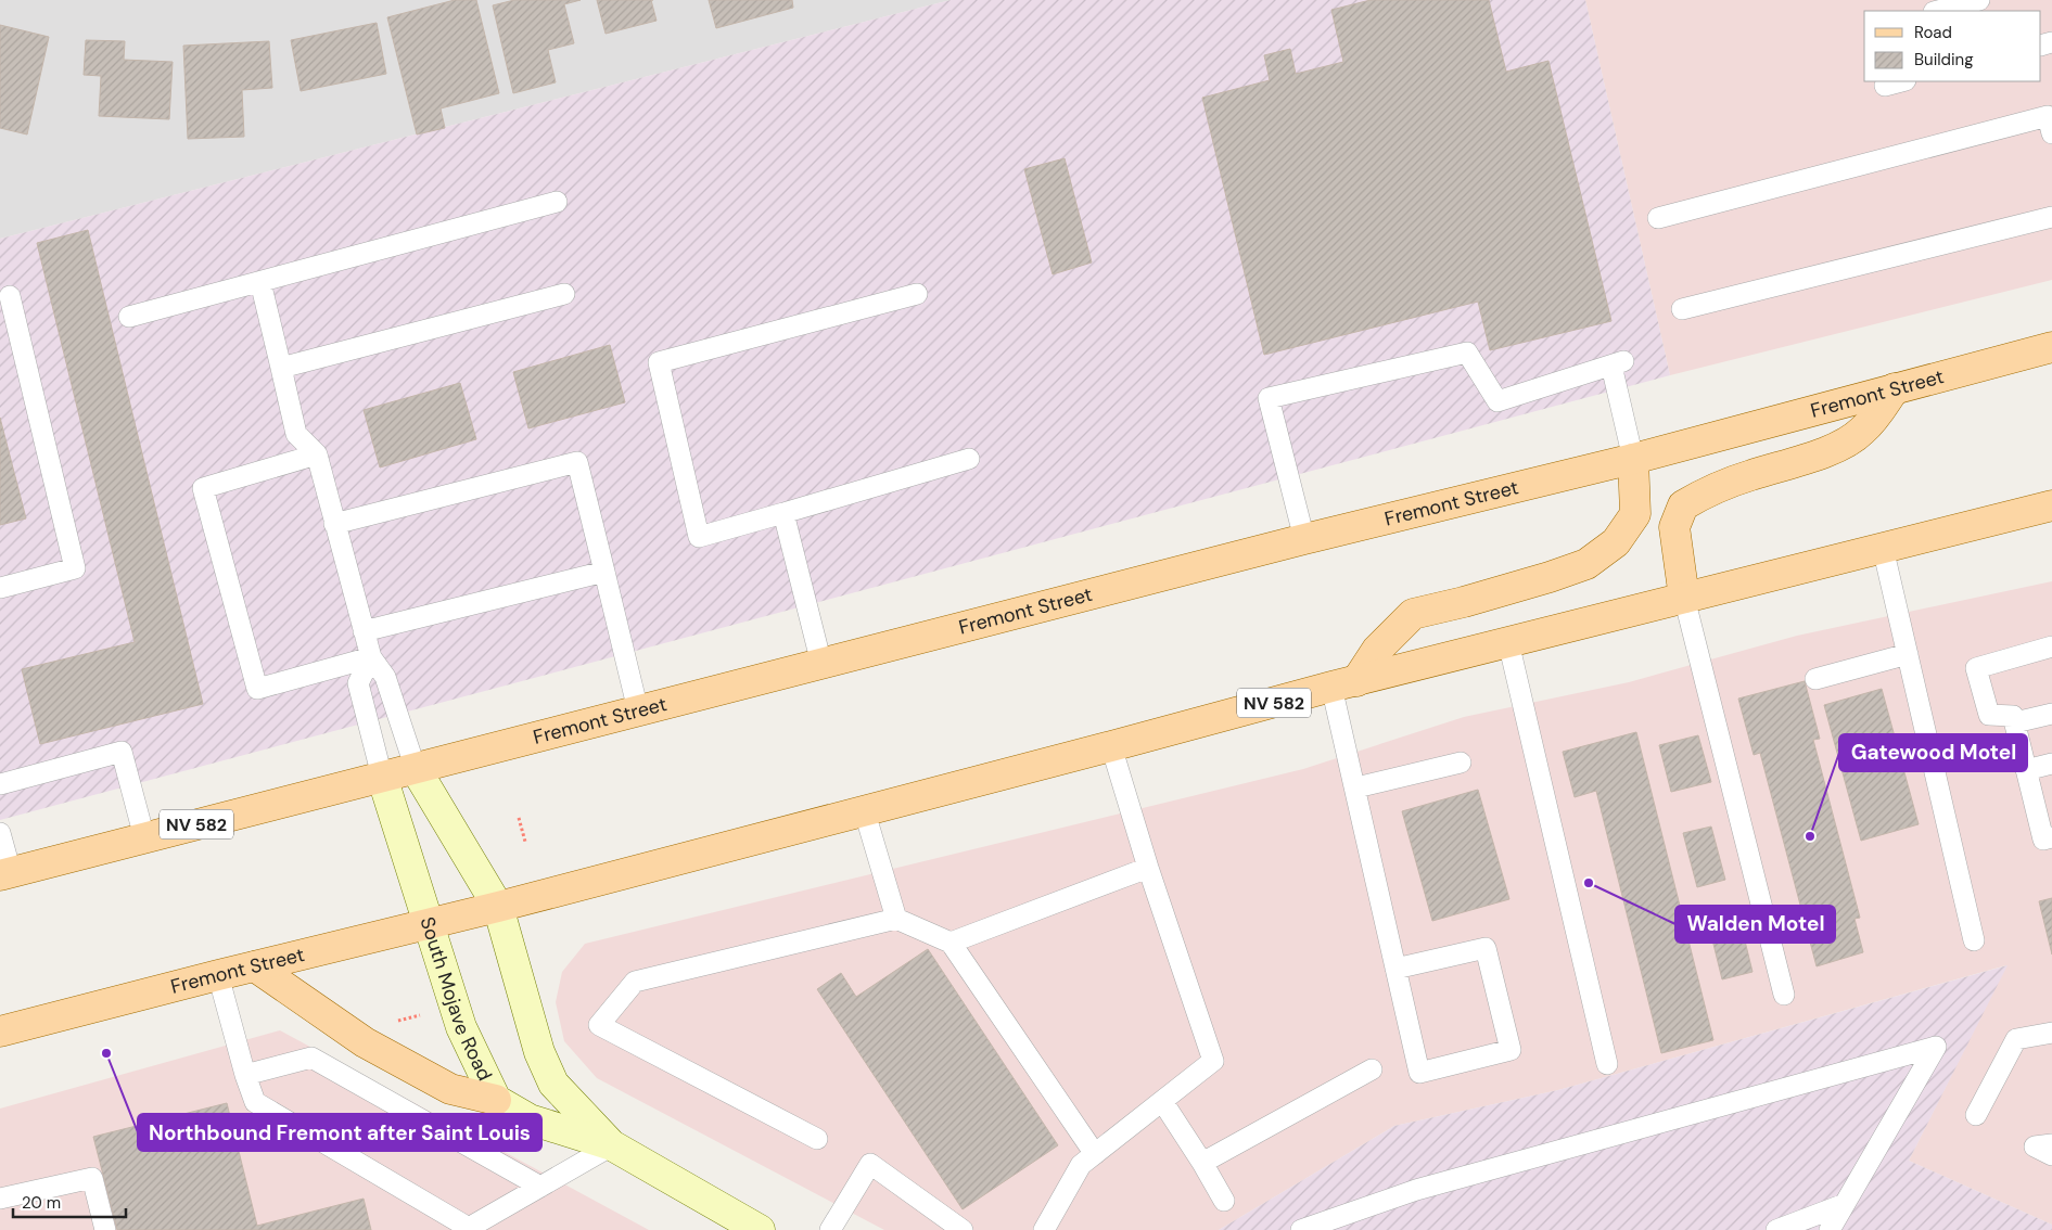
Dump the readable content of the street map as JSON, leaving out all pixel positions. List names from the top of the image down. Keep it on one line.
{"streets":{"main road":["Fremont Street","NV 582"],"street":["South Mojave Road"]},"crossings":[["Fremont Street","South Mojave Road"]],"places":["Gatewood Motel","Walden Motel","Northbound Fremont after Saint Louis"],"legend":["Road","Building"],"scale_bar":"20 m"}
